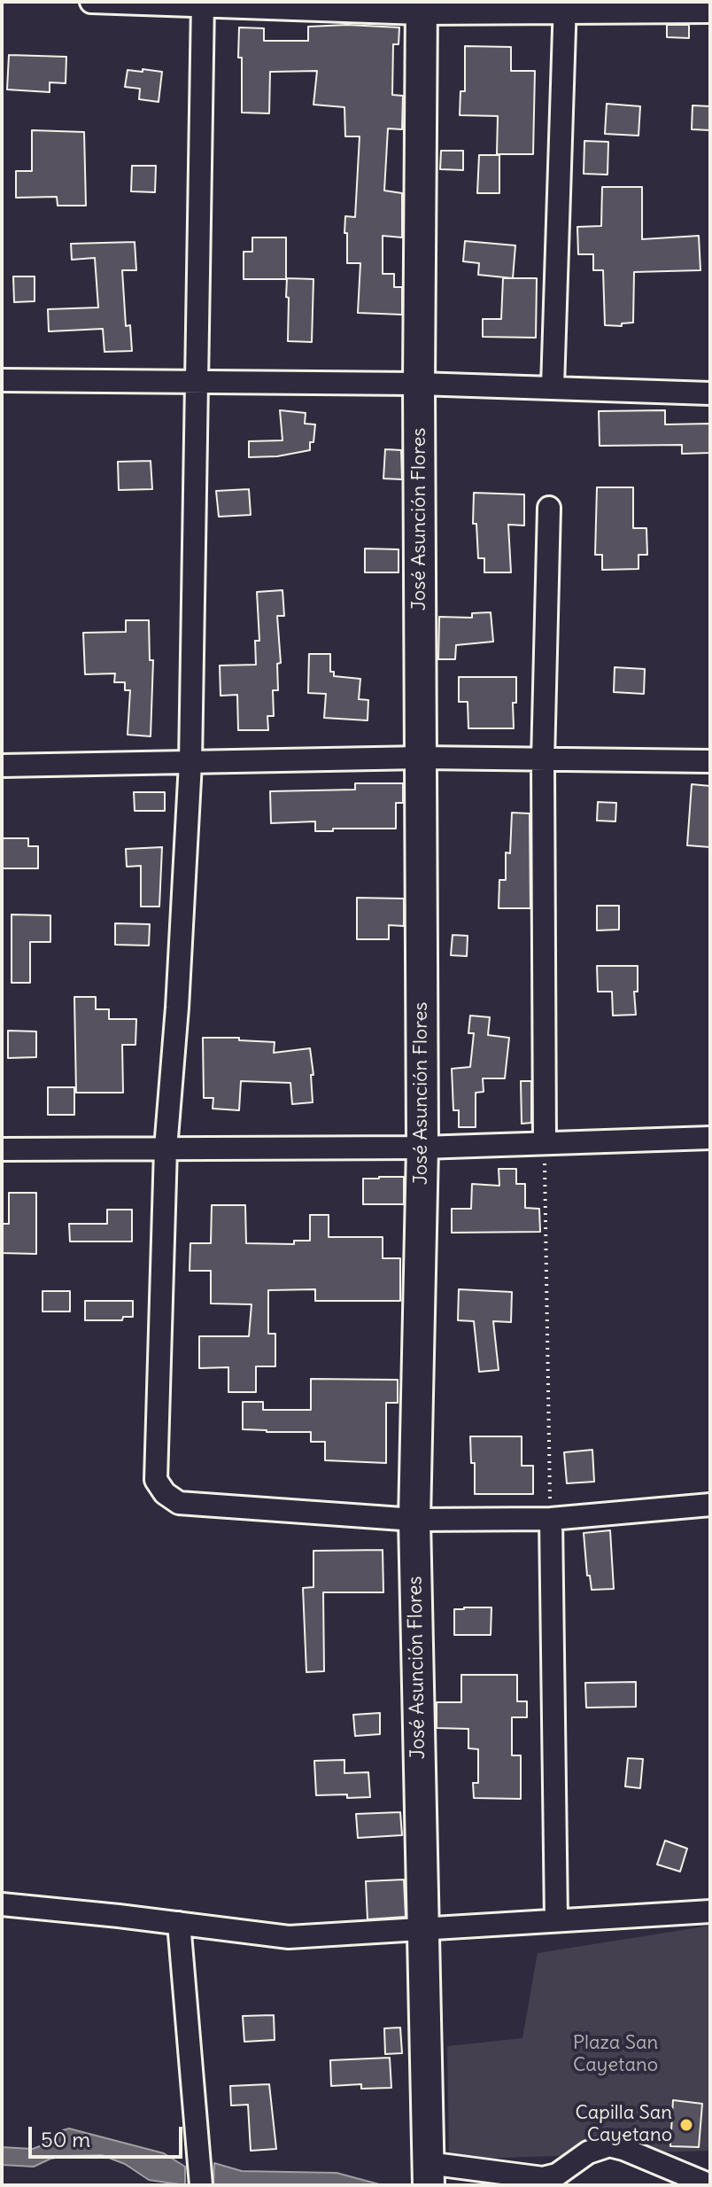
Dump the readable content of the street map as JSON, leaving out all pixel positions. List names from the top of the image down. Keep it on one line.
{"streets":{"street":["José Asunción Flores"]},"parks":["Plaza San Cayetano"],"places":["Capilla San Cayetano"],"scale_bar":"50 m"}
